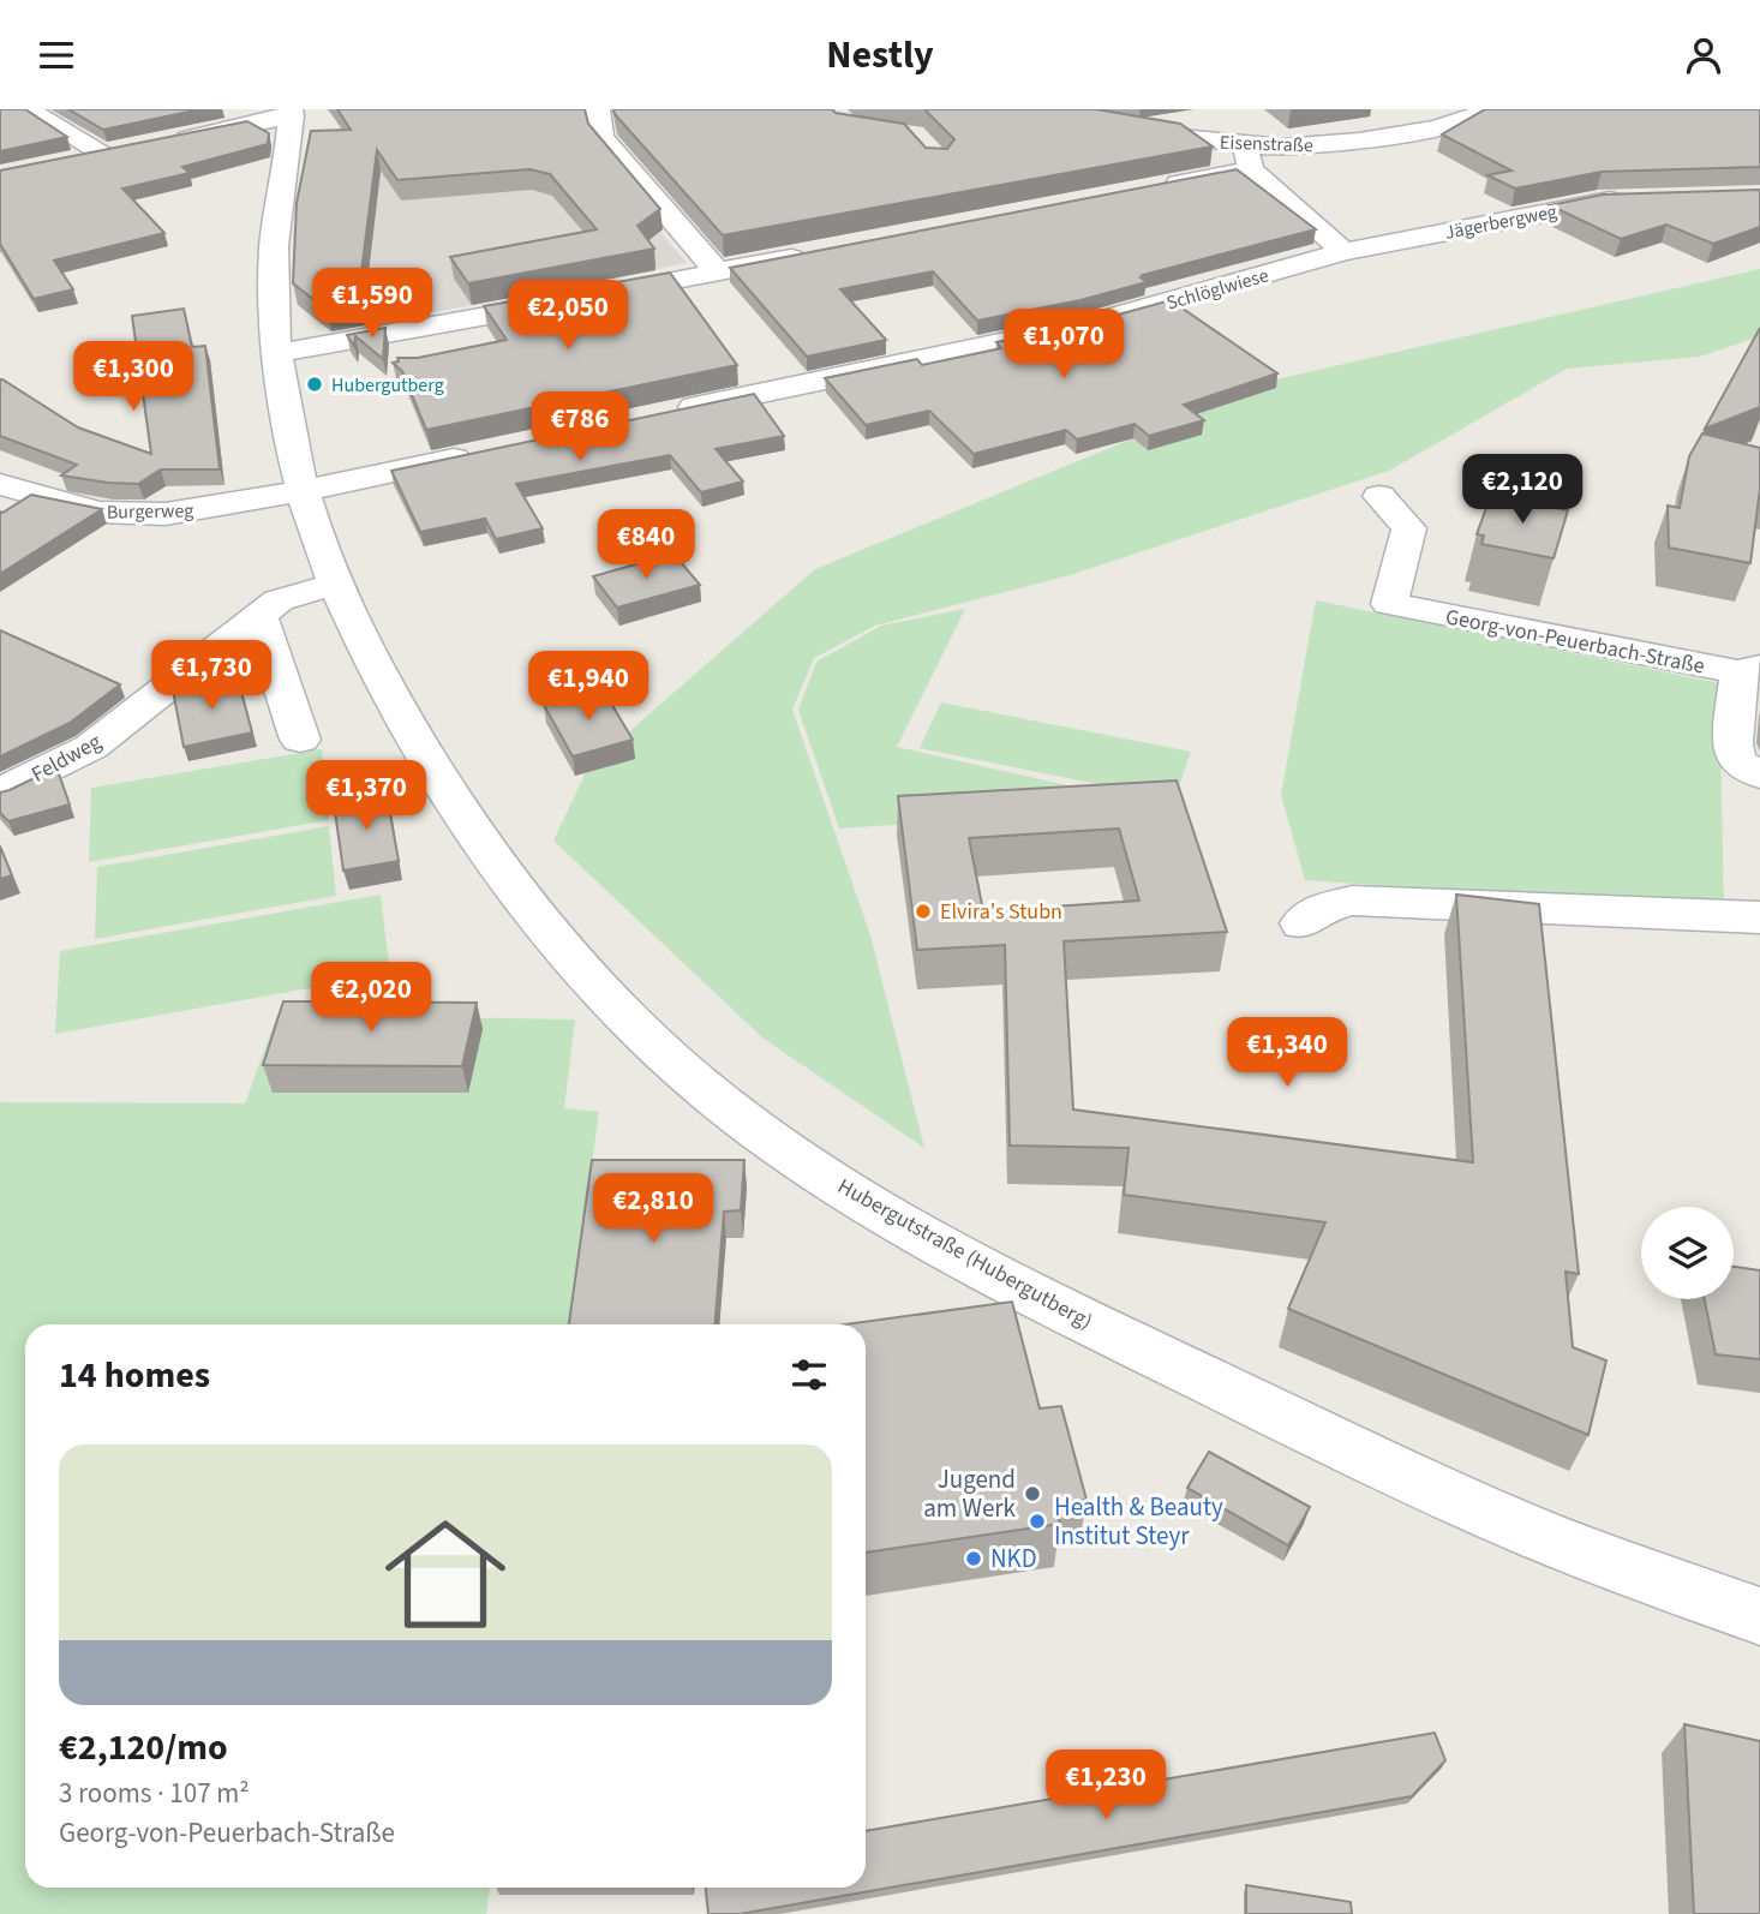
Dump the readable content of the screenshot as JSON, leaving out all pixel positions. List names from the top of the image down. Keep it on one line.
{"streets":{"street":["Eisenstraße","Jägerbergweg","Schlöglwiese","Burgerweg","Georg-von-Peuerbach-Straße","Feldweg","Hubergutstraße (Hubergutberg)"]},"crossings":[["Jägerbergweg","Schlöglwiese"],["Burgerweg","Hubergutstraße (Hubergutberg)"],["Feldweg","Hubergutstraße (Hubergutberg)"]],"places":["Hubergutberg","Elvira's Stubn","Jugend am Werk","Health & Beauty Institut Steyr","NKD"],"page":{"header":"Nestly","price":["€1,590","€2,050","€1,070","€1,300","€786","€2,120","€840","€1,730","€1,940","€1,370","€2,020","€1,340","€2,810","€1,230"],"heading":"14 homes","list":[{"name":"€2,120/mo","note":"3 rooms · 107 m² · Georg-von-Peuerbach-Straße"}]}}
